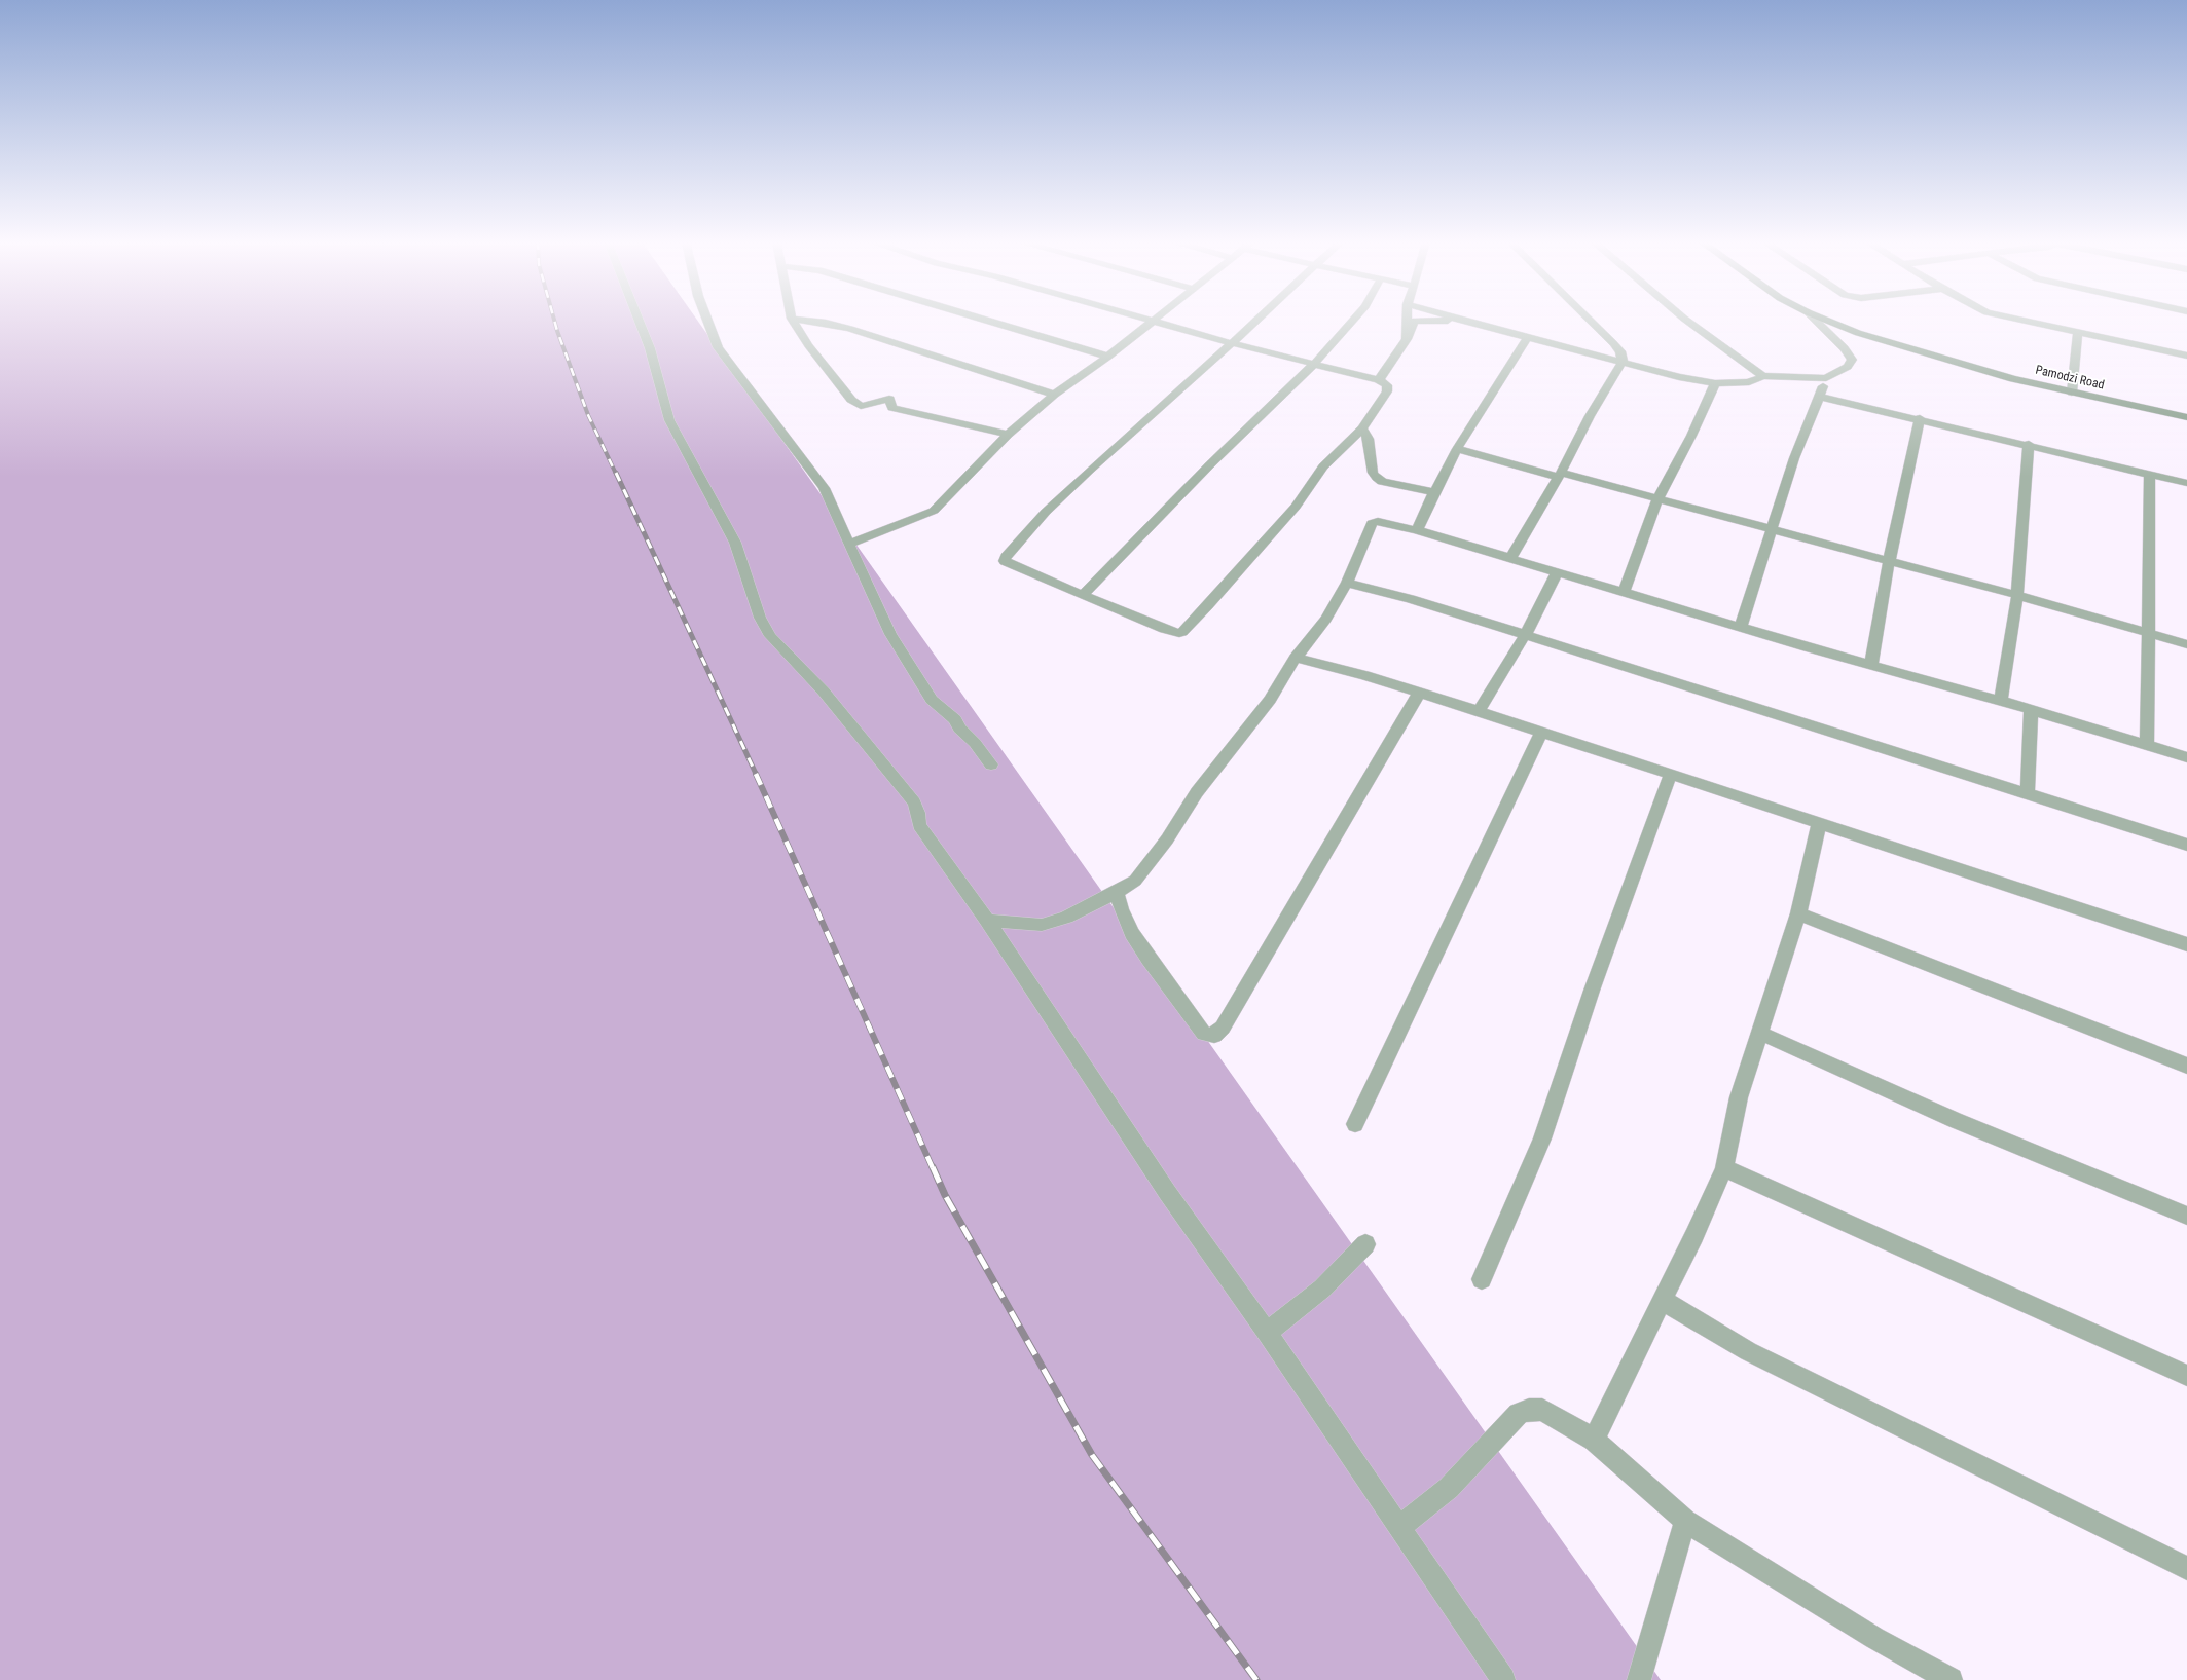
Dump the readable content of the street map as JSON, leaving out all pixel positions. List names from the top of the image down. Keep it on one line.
{"streets":{"street":["Pamodzi Road"]}}
